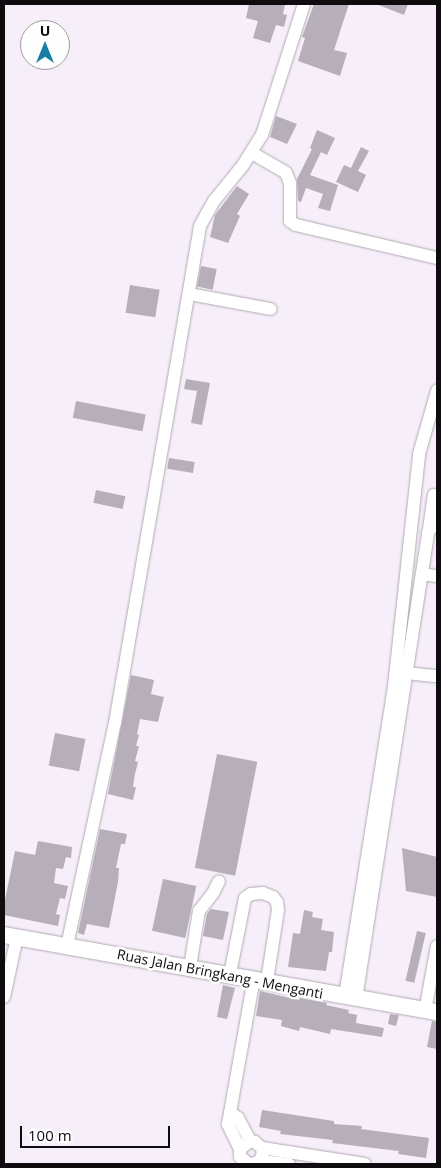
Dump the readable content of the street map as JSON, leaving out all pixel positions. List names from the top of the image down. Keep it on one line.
{"streets":{"main road":["Ruas Jalan Bringkang - Menganti"]},"scale_bar":"100 m","north":"top"}
